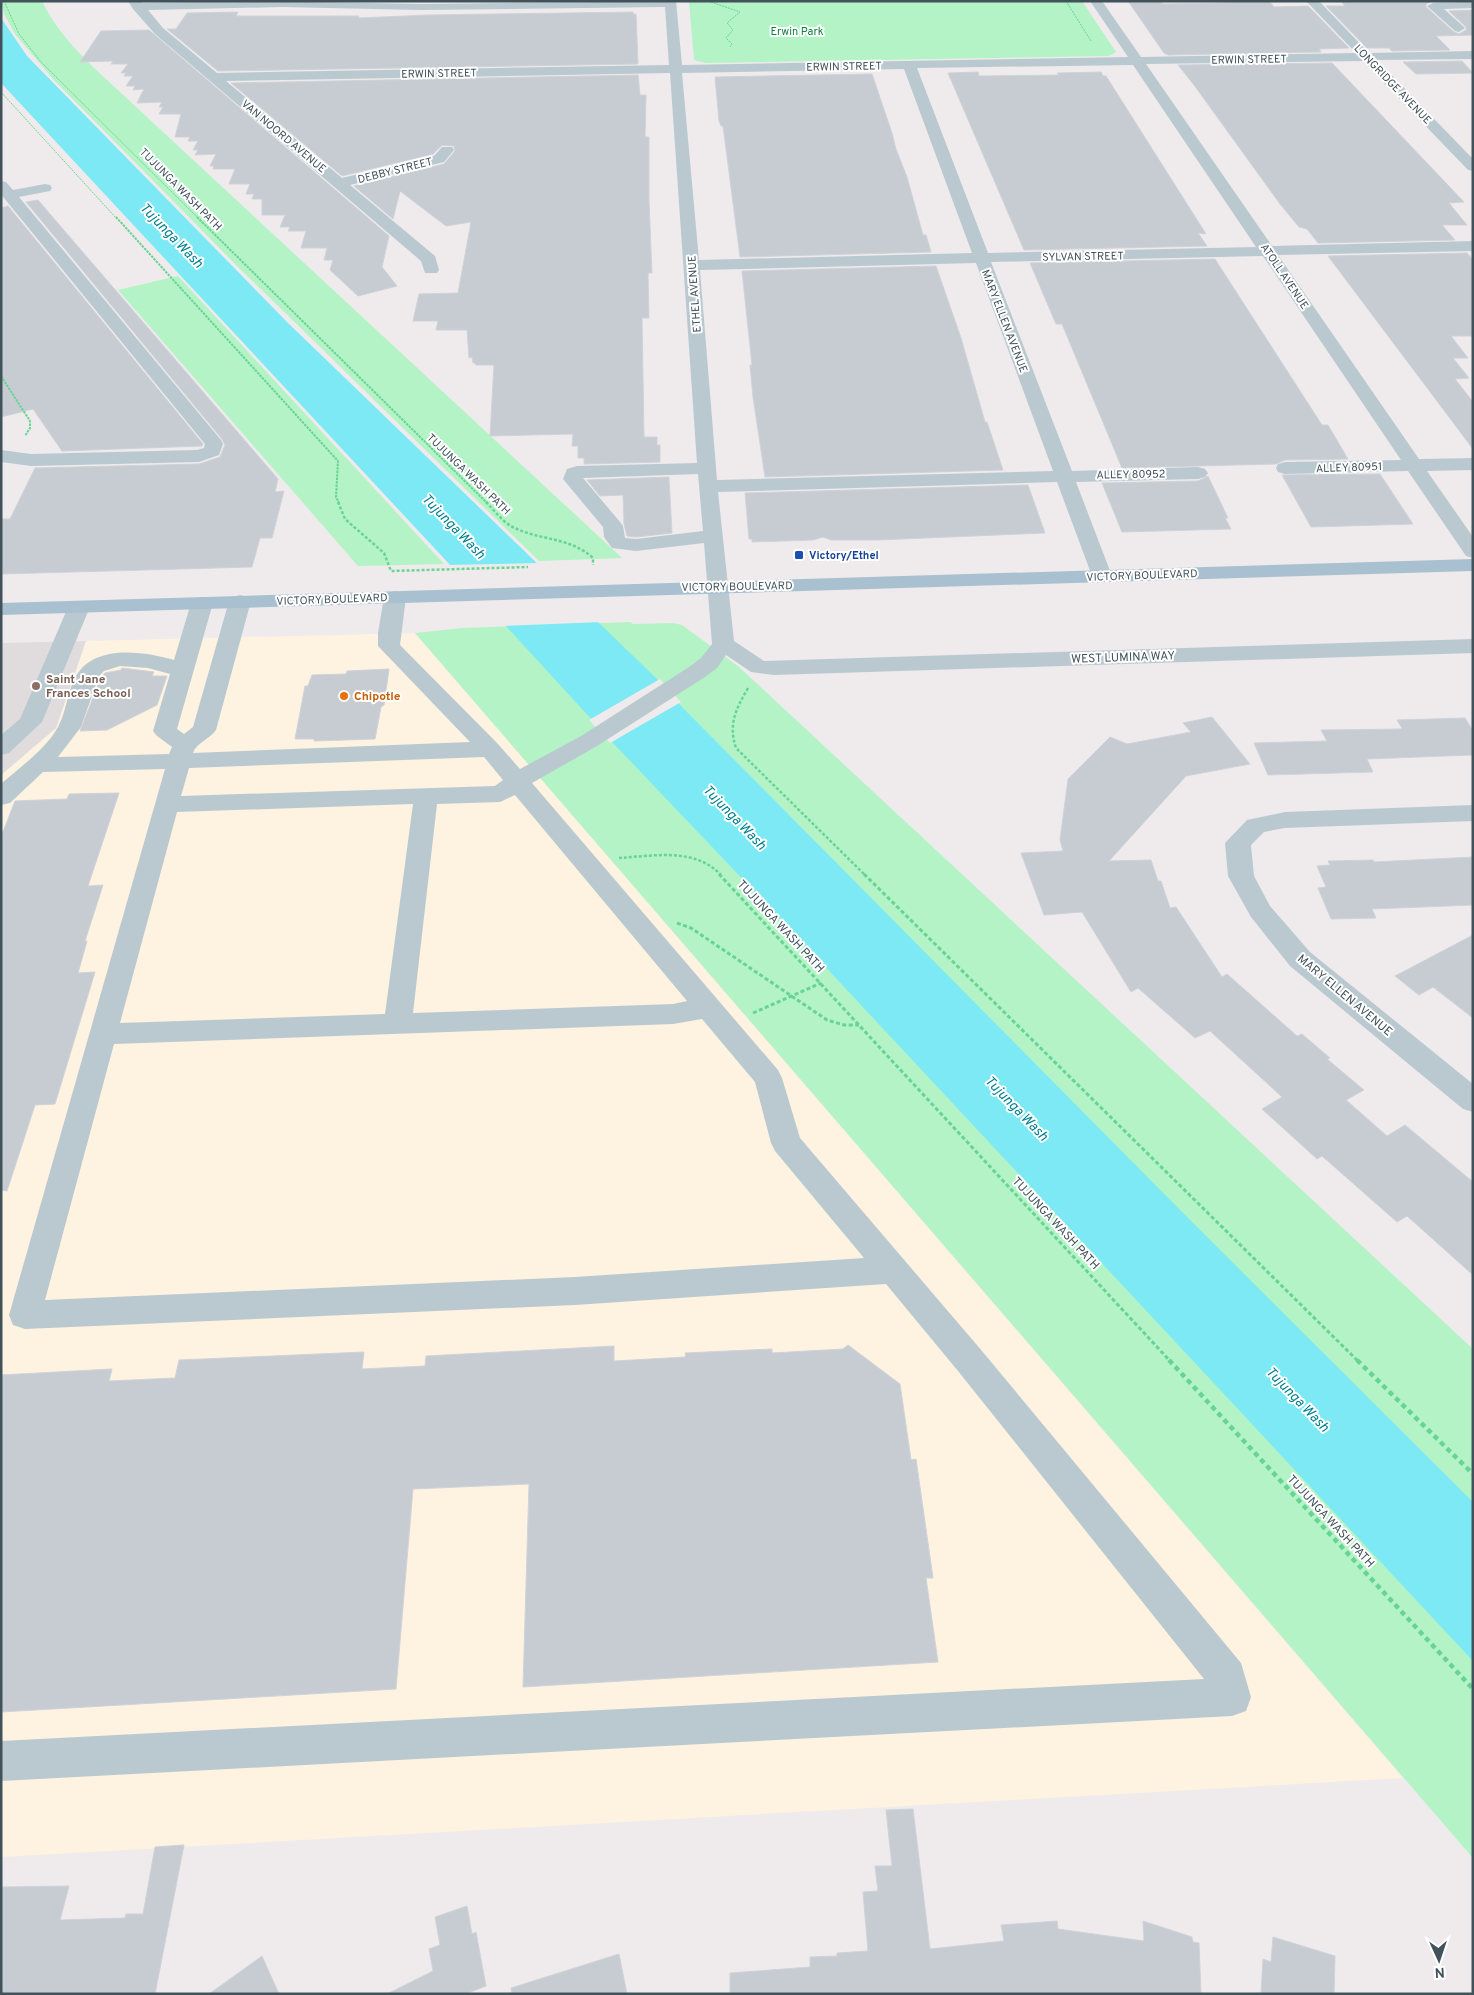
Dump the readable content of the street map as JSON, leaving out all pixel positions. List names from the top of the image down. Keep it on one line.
{"streets":{"main road":["VICTORY BOULEVARD"],"street":["ERWIN STREET","LONGRIDGE AVENUE","VAN NOORD AVENUE","DEBBY STREET","SYLVAN STREET","ATOLL AVENUE","ETHEL AVENUE","MARY ELLEN AVENUE","ALLEY 80951","ALLEY 80952","WEST LUMINA WAY"],"path":["TUJUNGA WASH PATH"]},"crossings":[["ERWIN STREET","LONGRIDGE AVENUE"],["ERWIN STREET","VAN NOORD AVENUE"],["ERWIN STREET","ATOLL AVENUE"],["ERWIN STREET","ETHEL AVENUE"],["ERWIN STREET","MARY ELLEN AVENUE"],["VAN NOORD AVENUE","DEBBY STREET"],["SYLVAN STREET","ATOLL AVENUE"],["SYLVAN STREET","ETHEL AVENUE"],["SYLVAN STREET","MARY ELLEN AVENUE"],["ATOLL AVENUE","ALLEY 80951"],["ETHEL AVENUE","ALLEY 80952"],["ETHEL AVENUE","VICTORY BOULEVARD"],["MARY ELLEN AVENUE","ALLEY 80952"],["MARY ELLEN AVENUE","VICTORY BOULEVARD"]],"water":["Tujunga Wash"],"parks":["Erwin Park"],"places":{"transit":["Victory/Ethel"],"other":["Saint Jane Frances School","Chipotle"]},"north":"bottom"}
